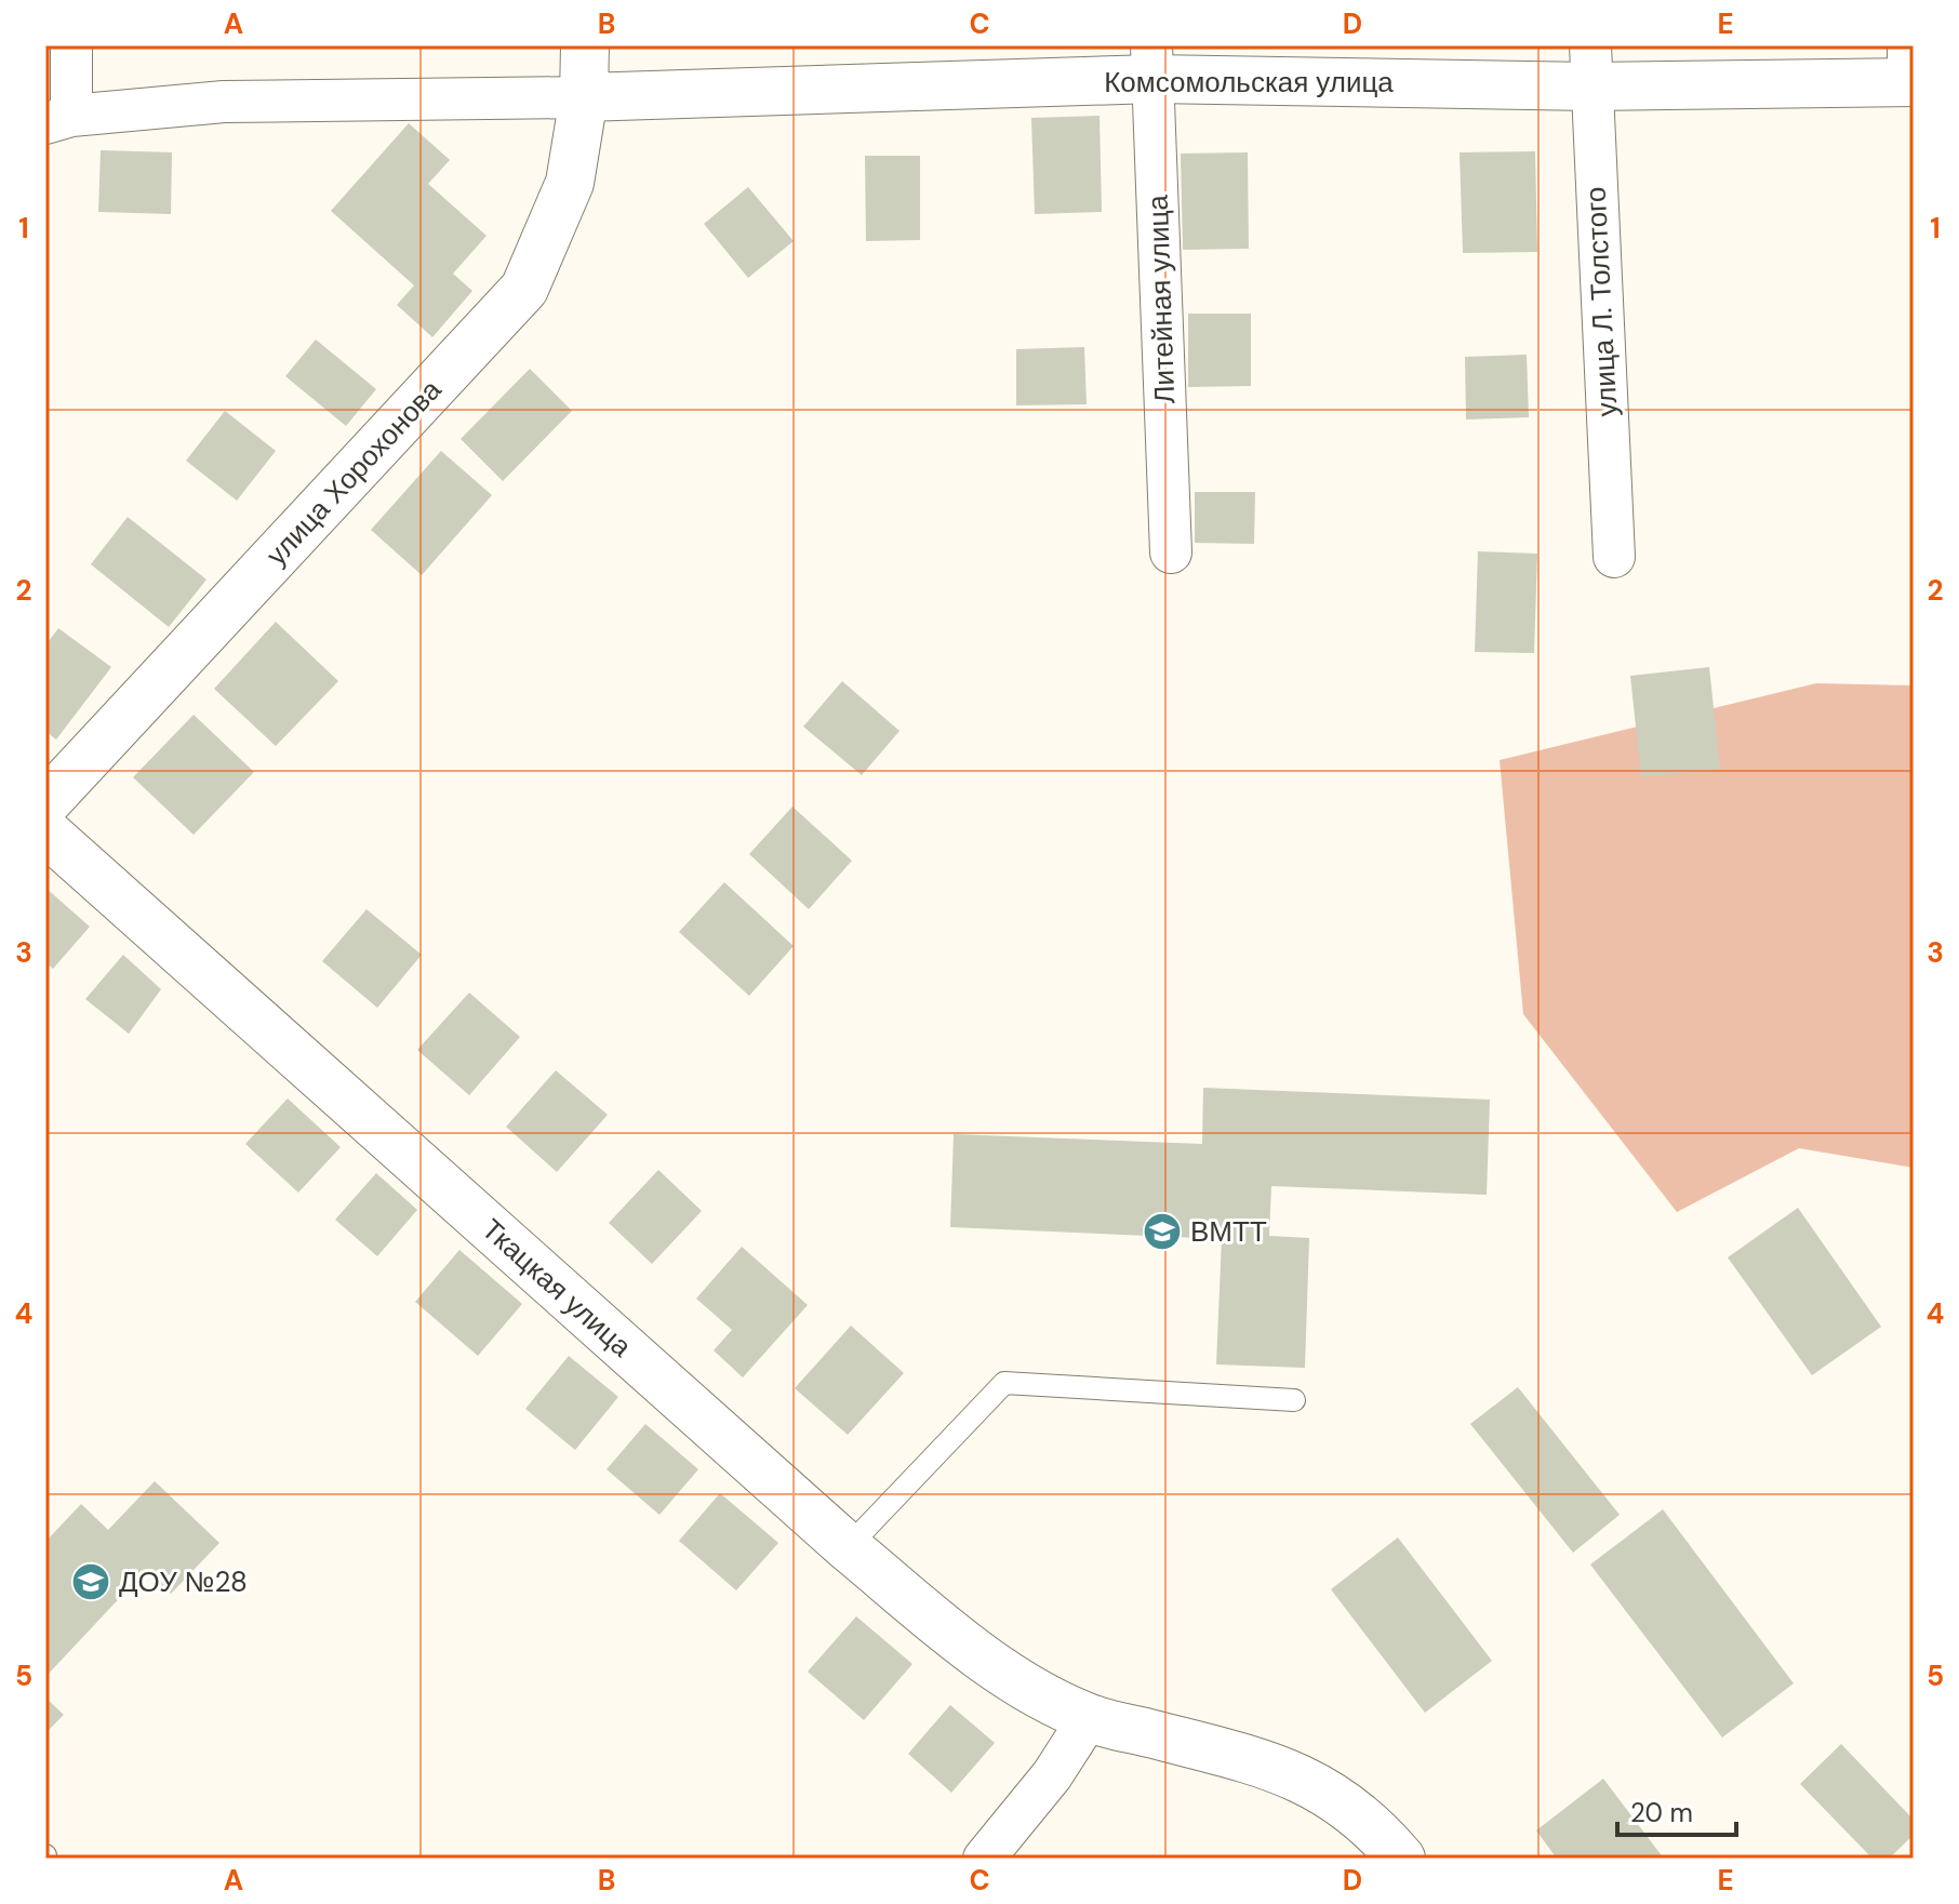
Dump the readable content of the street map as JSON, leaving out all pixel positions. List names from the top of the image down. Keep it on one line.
{"streets":{"street":["Комсомольская улица","Литейная улица","улица Л. Толстого","улица Хорохонова","Ткацкая улица"]},"crossings":[["Комсомольская улица","Литейная улица"],["Комсомольская улица","улица Л. Толстого"],["Комсомольская улица","улица Хорохонова"]],"places":{"school or university":["ВМТТ","ДОУ №28"]},"scale_bar":"20 m","grid":{"columns":["A","B","C","D","E"],"rows":["1","2","3","4","5"]}}
